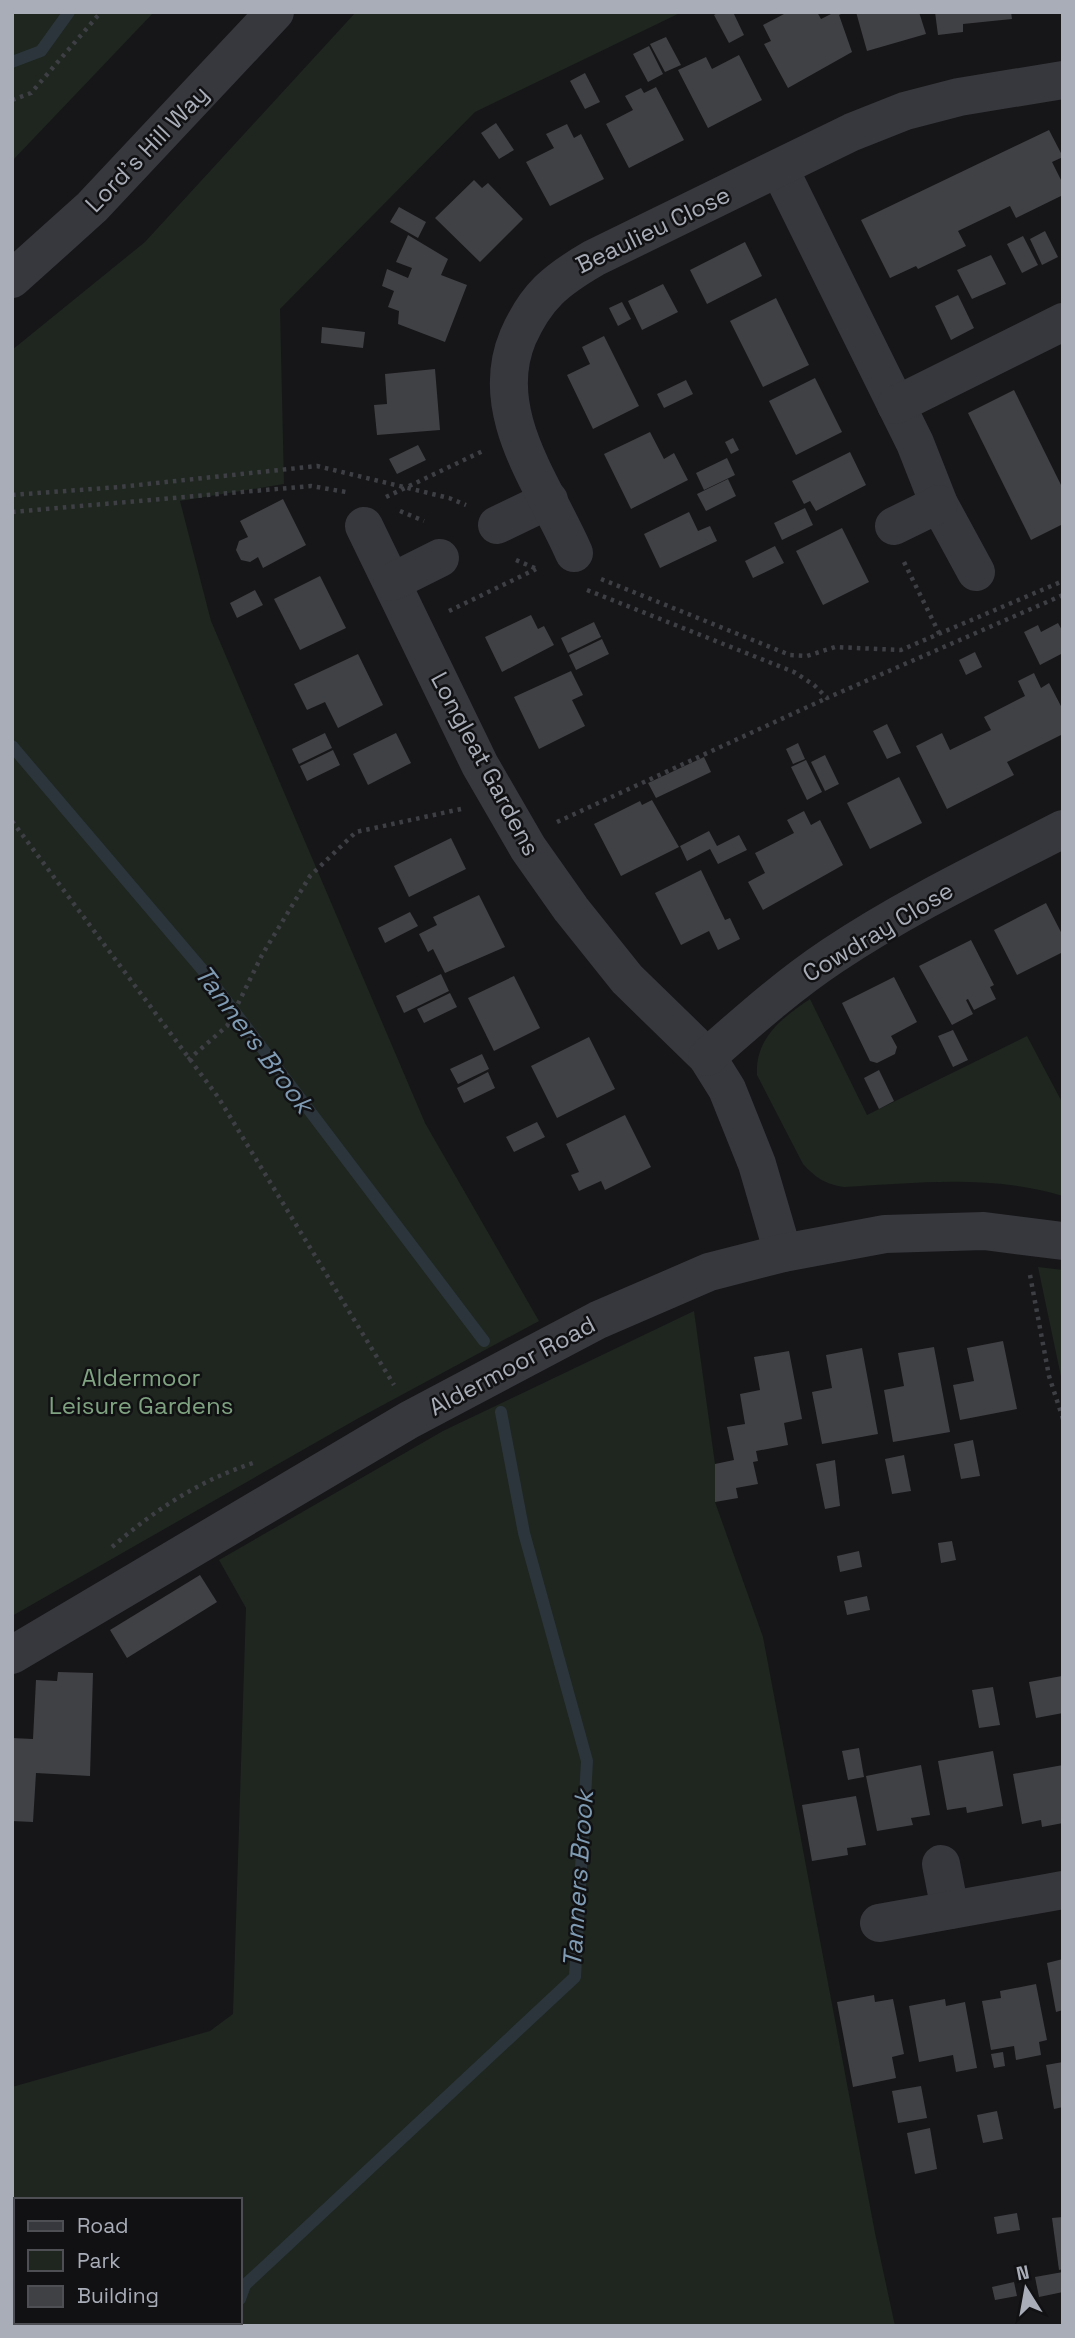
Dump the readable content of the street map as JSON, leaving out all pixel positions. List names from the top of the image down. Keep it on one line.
{"streets":{"street":["Lord's Hill Way","Beaulieu Close","Longleat Gardens","Cowdray Close","Aldermoor Road"]},"crossings":[["Longleat Gardens","Cowdray Close"],["Longleat Gardens","Aldermoor Road"]],"water":["Tanners Brook"],"parks":["Aldermoor Leisure Gardens"],"legend":["Road","Park","Building"],"north":"top"}
